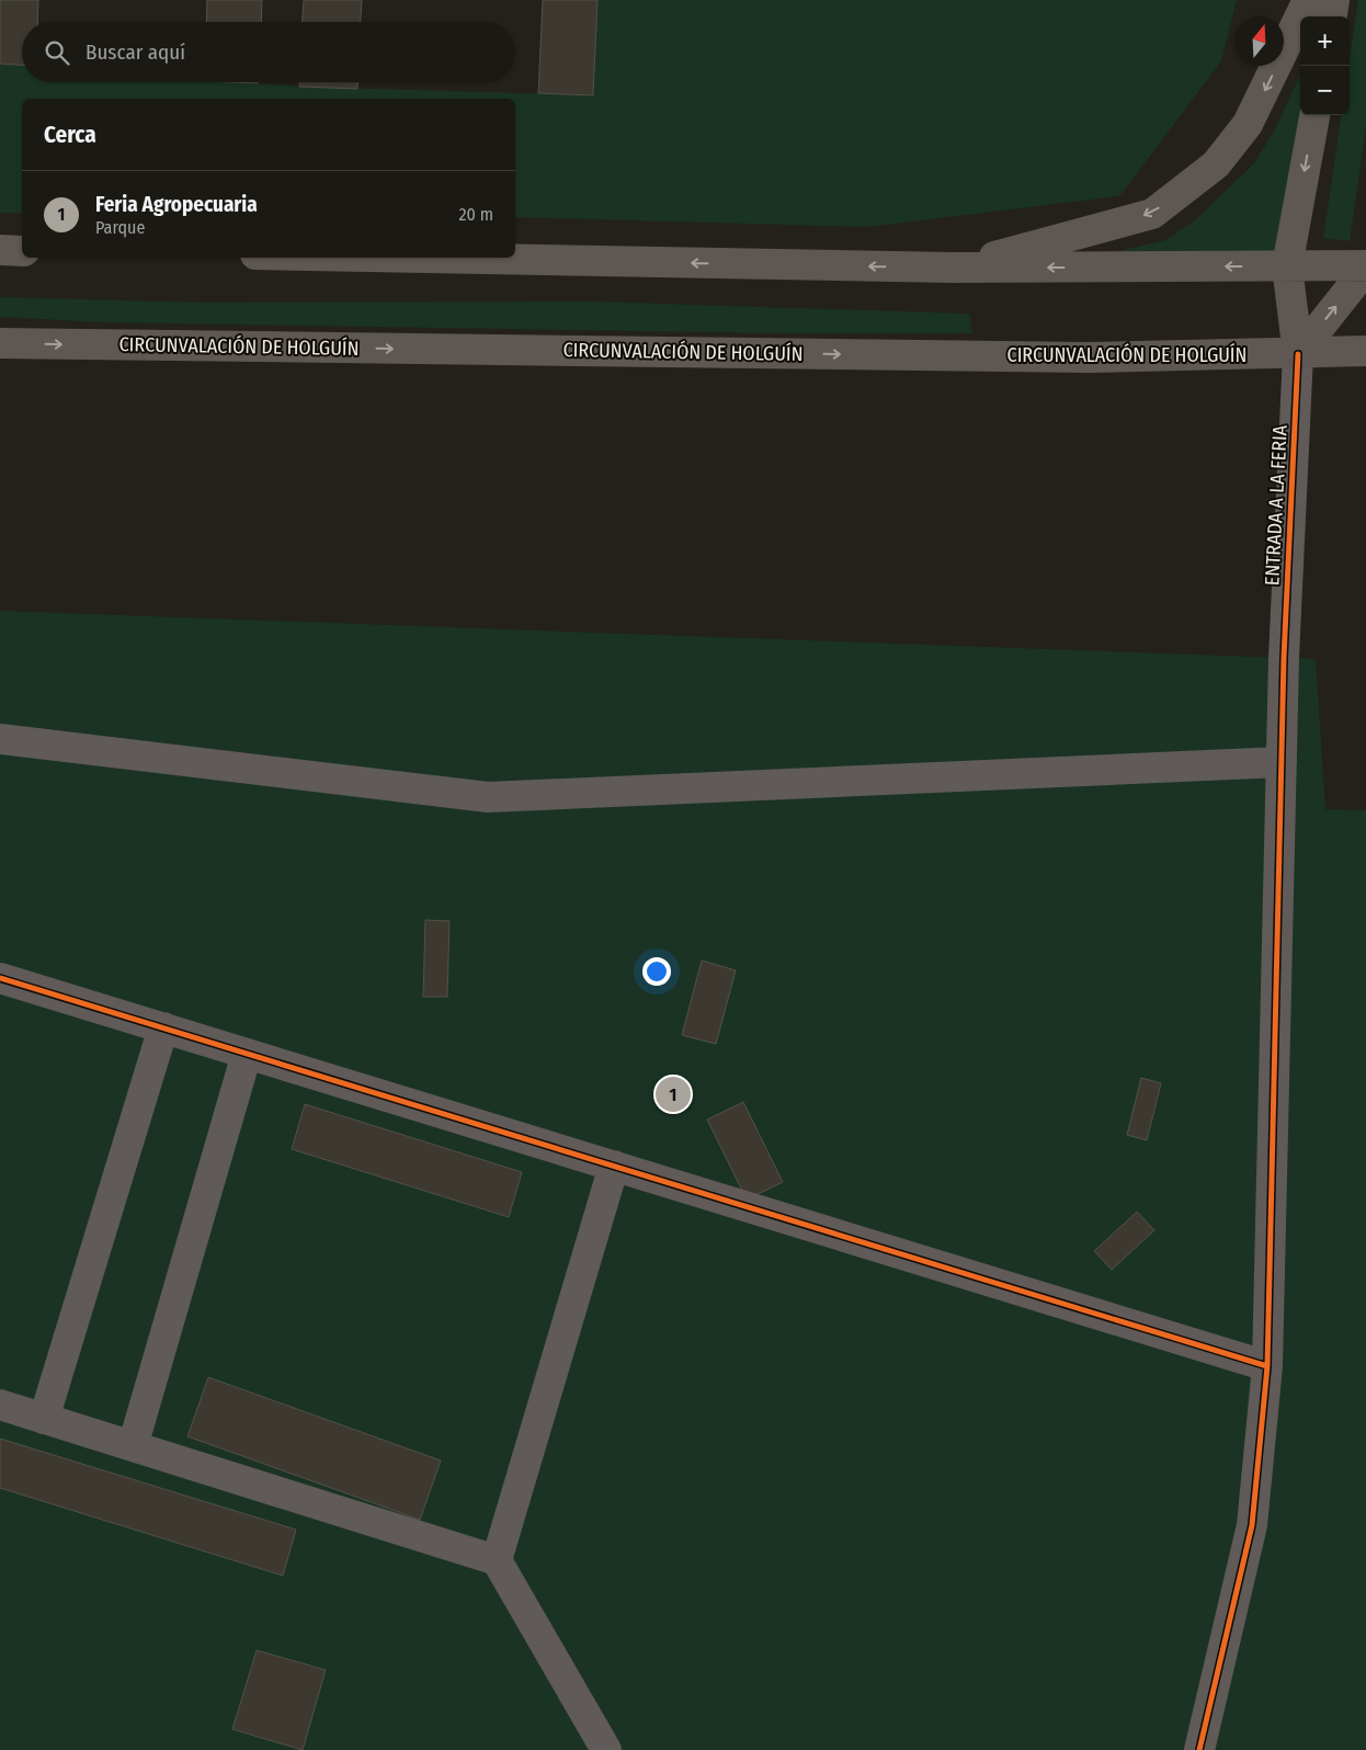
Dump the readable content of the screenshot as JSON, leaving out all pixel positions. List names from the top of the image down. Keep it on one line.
{"streets":{"highway":["CIRCUNVALACIÓN DE HOLGUÍN"],"street":["ENTRADA A LA FERIA"]},"crossings":[["CIRCUNVALACIÓN DE HOLGUÍN","ENTRADA A LA FERIA"]],"north":"top","page":{"map_buttons":["+","−"],"search":"Buscar aquí","heading":"Cerca","list":[{"mark":"1","name":"Feria Agropecuaria","note":"Parque","value":"20 m"}],"pins":"1"}}
